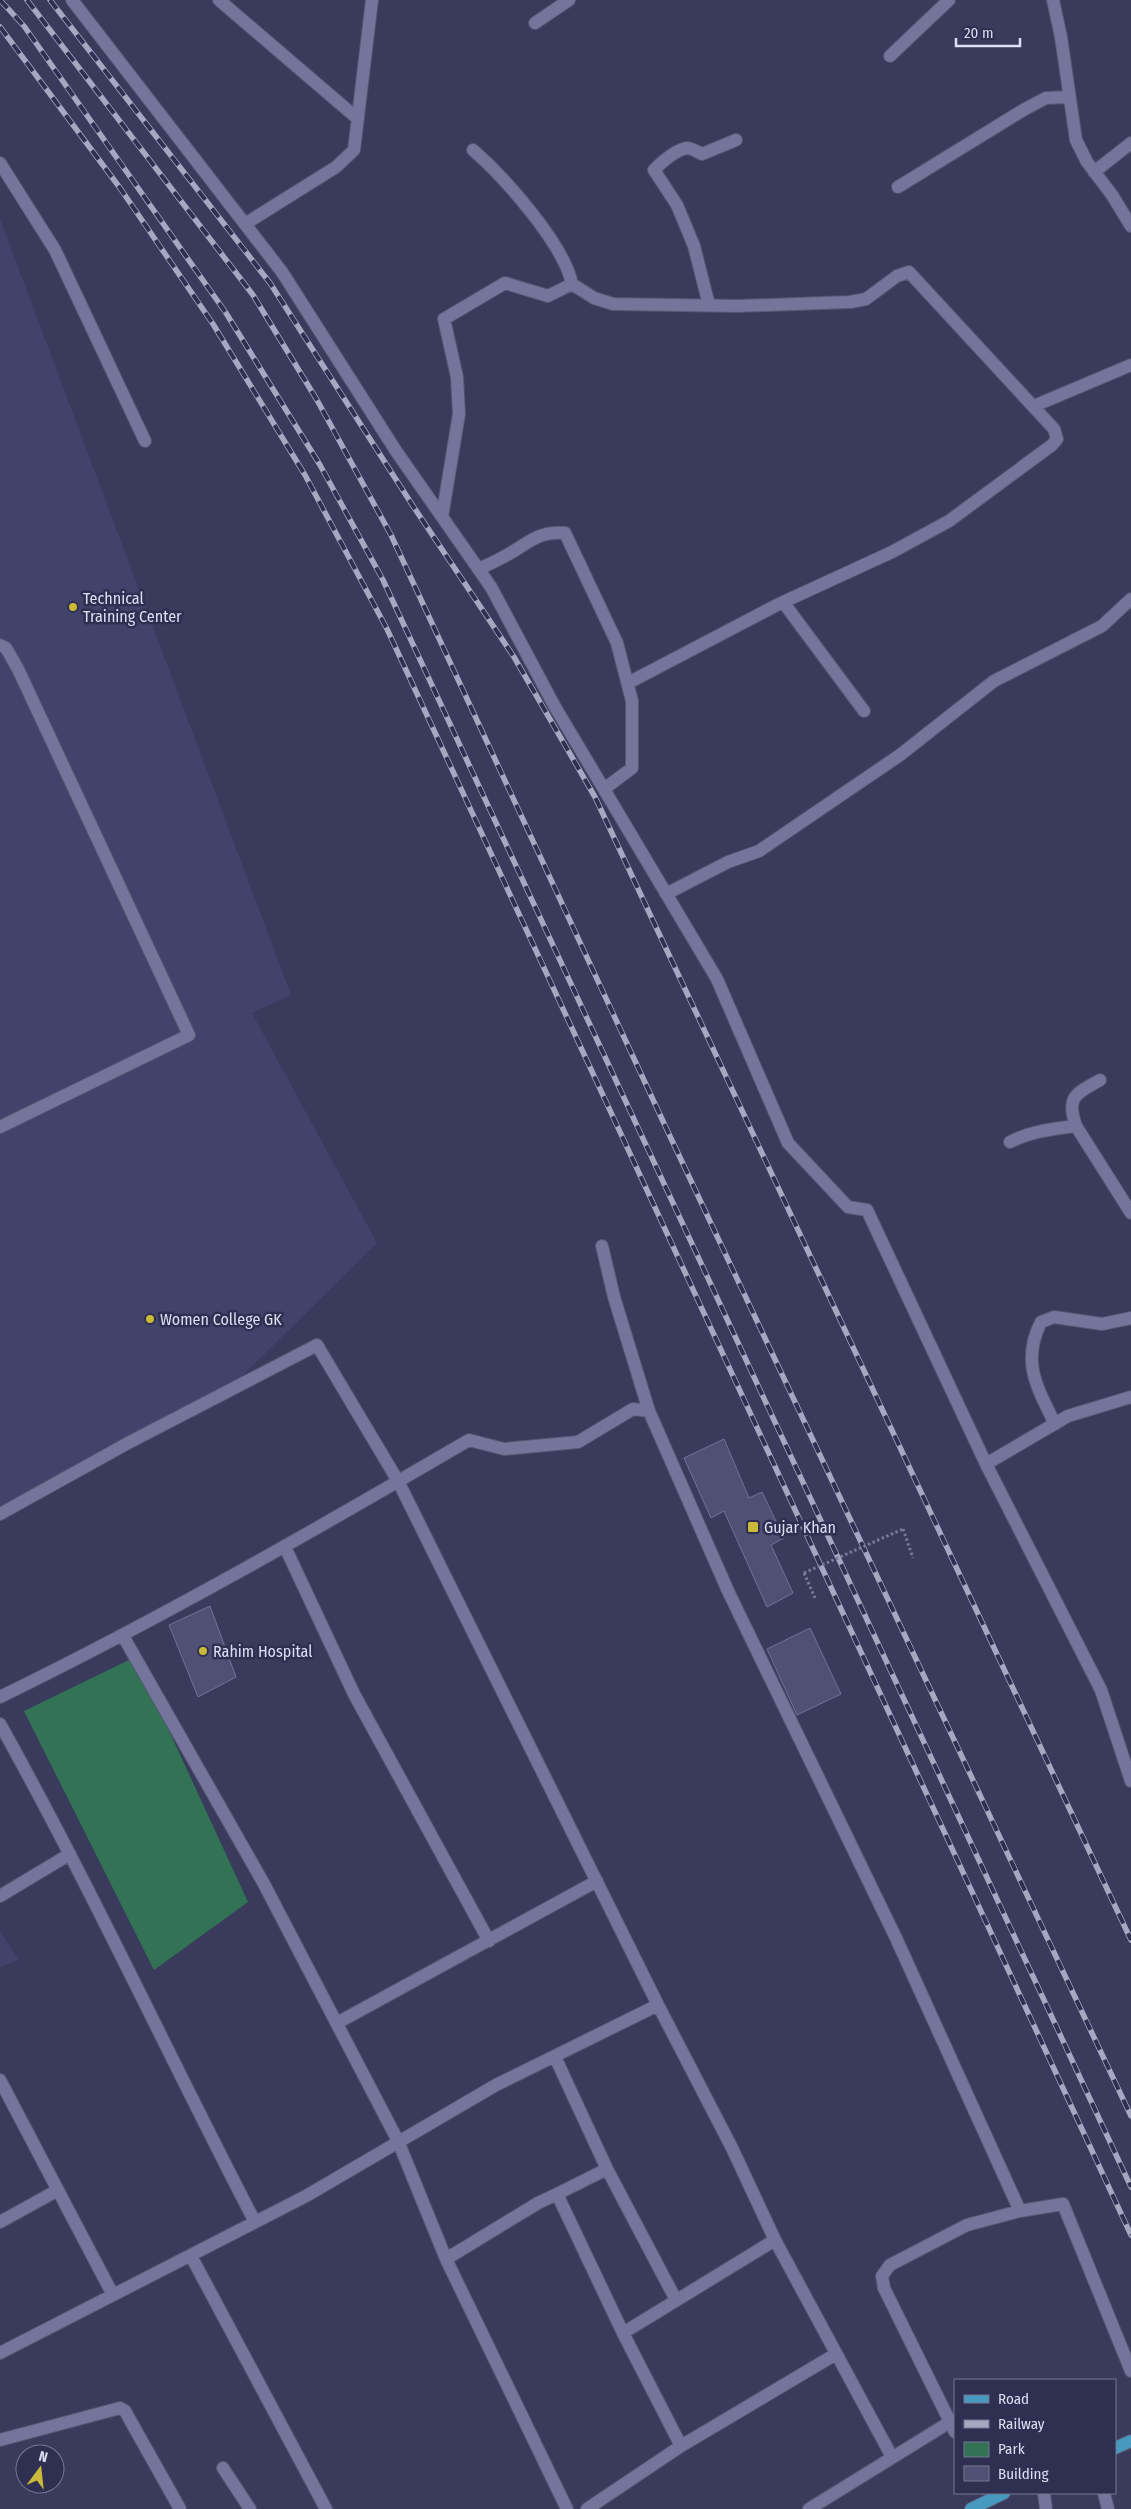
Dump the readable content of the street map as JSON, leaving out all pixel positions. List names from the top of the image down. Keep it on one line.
{"places":{"other":["Technical Training Center","Women College GK","Rahim Hospital"],"transit":["Gujar Khan"]},"legend":["Road","Railway","Park","Building"],"scale_bar":"20 m","north":"top"}
